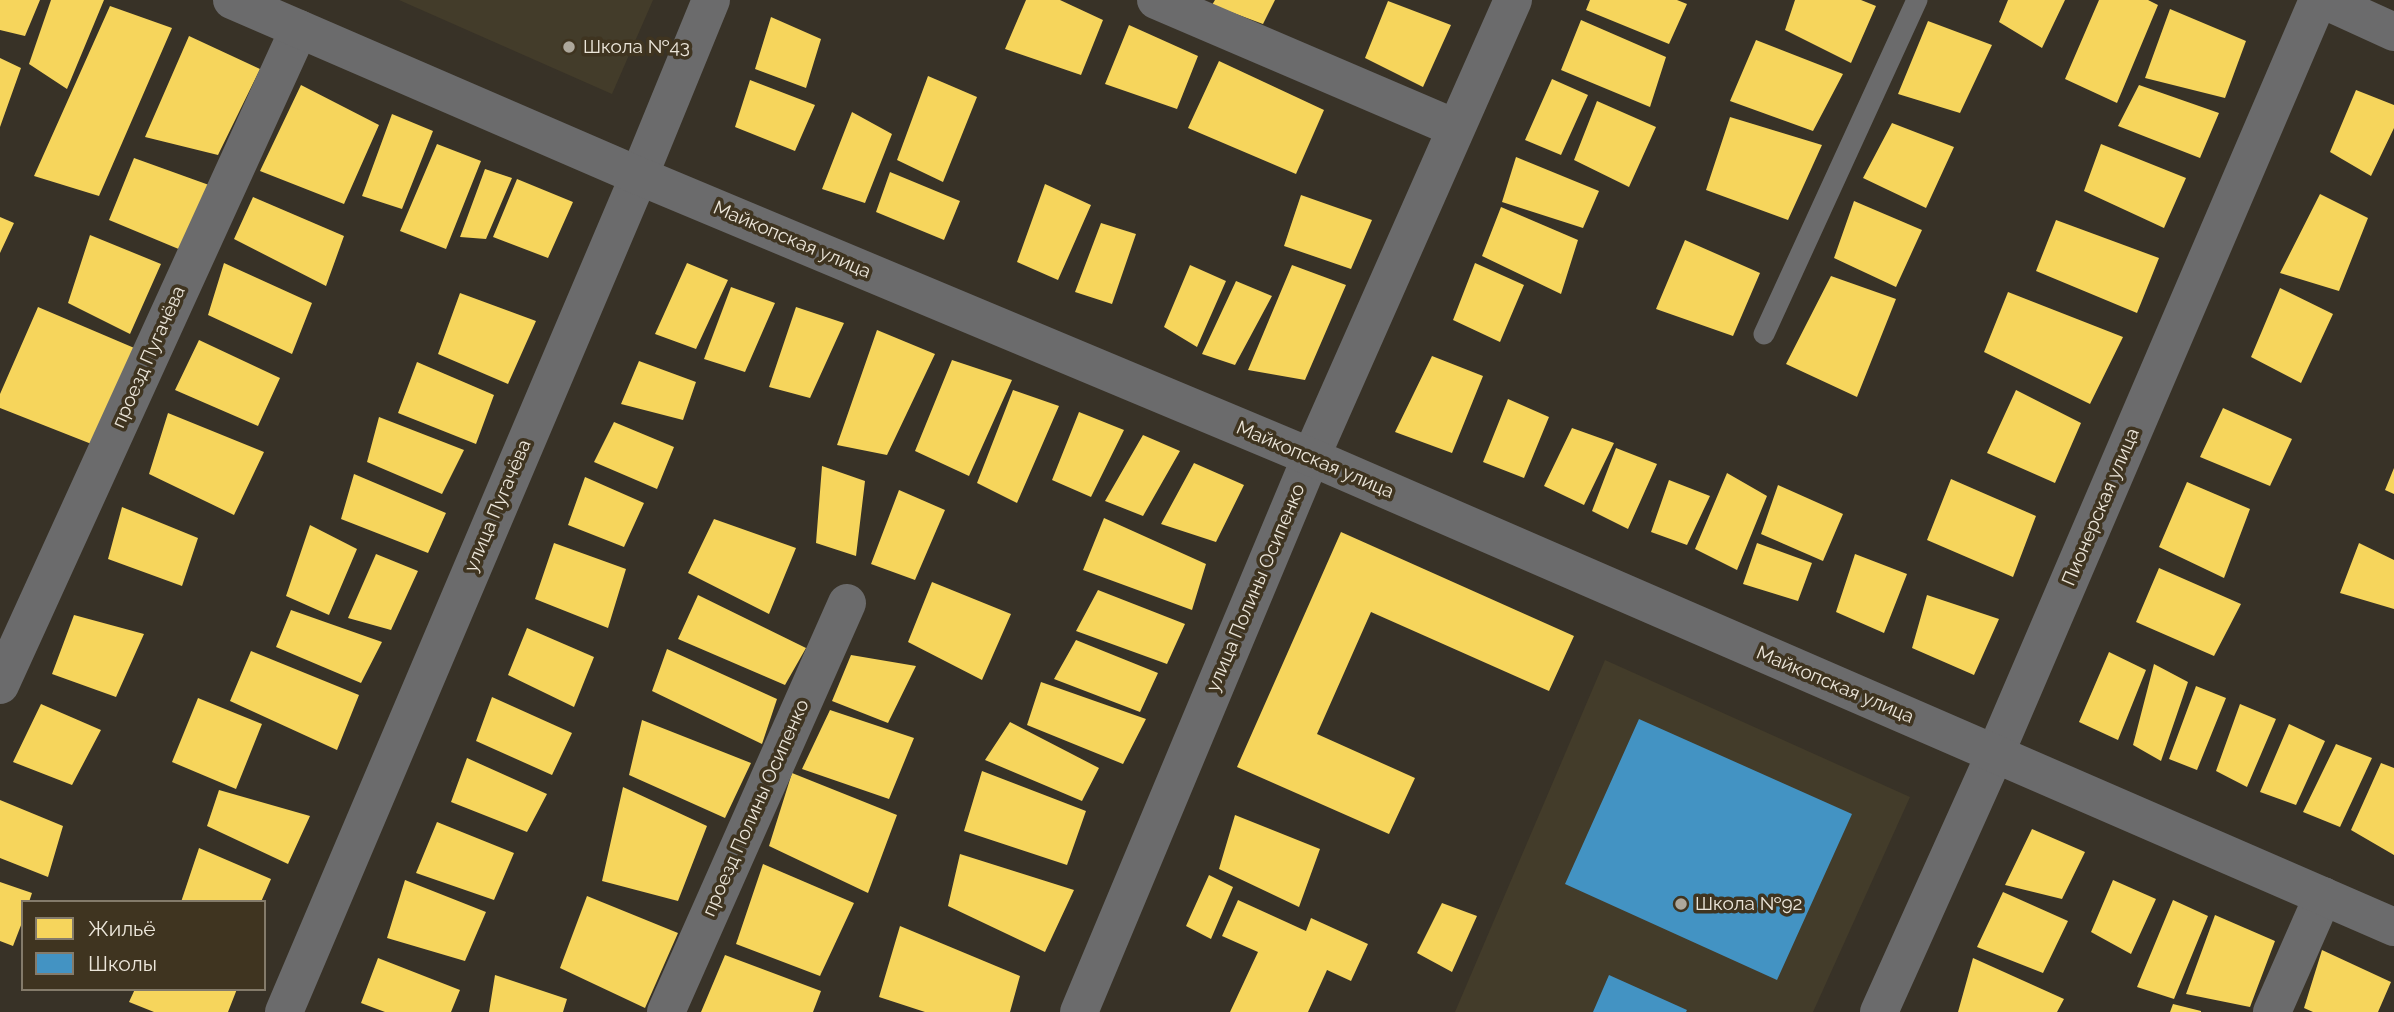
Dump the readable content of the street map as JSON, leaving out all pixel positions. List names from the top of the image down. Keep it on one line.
{"streets":{"street":["Майкопская улица","проезд Пугачёва","улица Пугачёва","Пионерская улица","улица Полины Осипенко","проезд Полины Осипенко"]},"crossings":[["Майкопская улица","проезд Пугачёва"],["Майкопская улица","улица Пугачёва"],["Майкопская улица","Пионерская улица"],["Майкопская улица","улица Полины Осипенко"]],"places":["Школа №43","Школа №92"],"legend":["Жильё","Школы"]}
